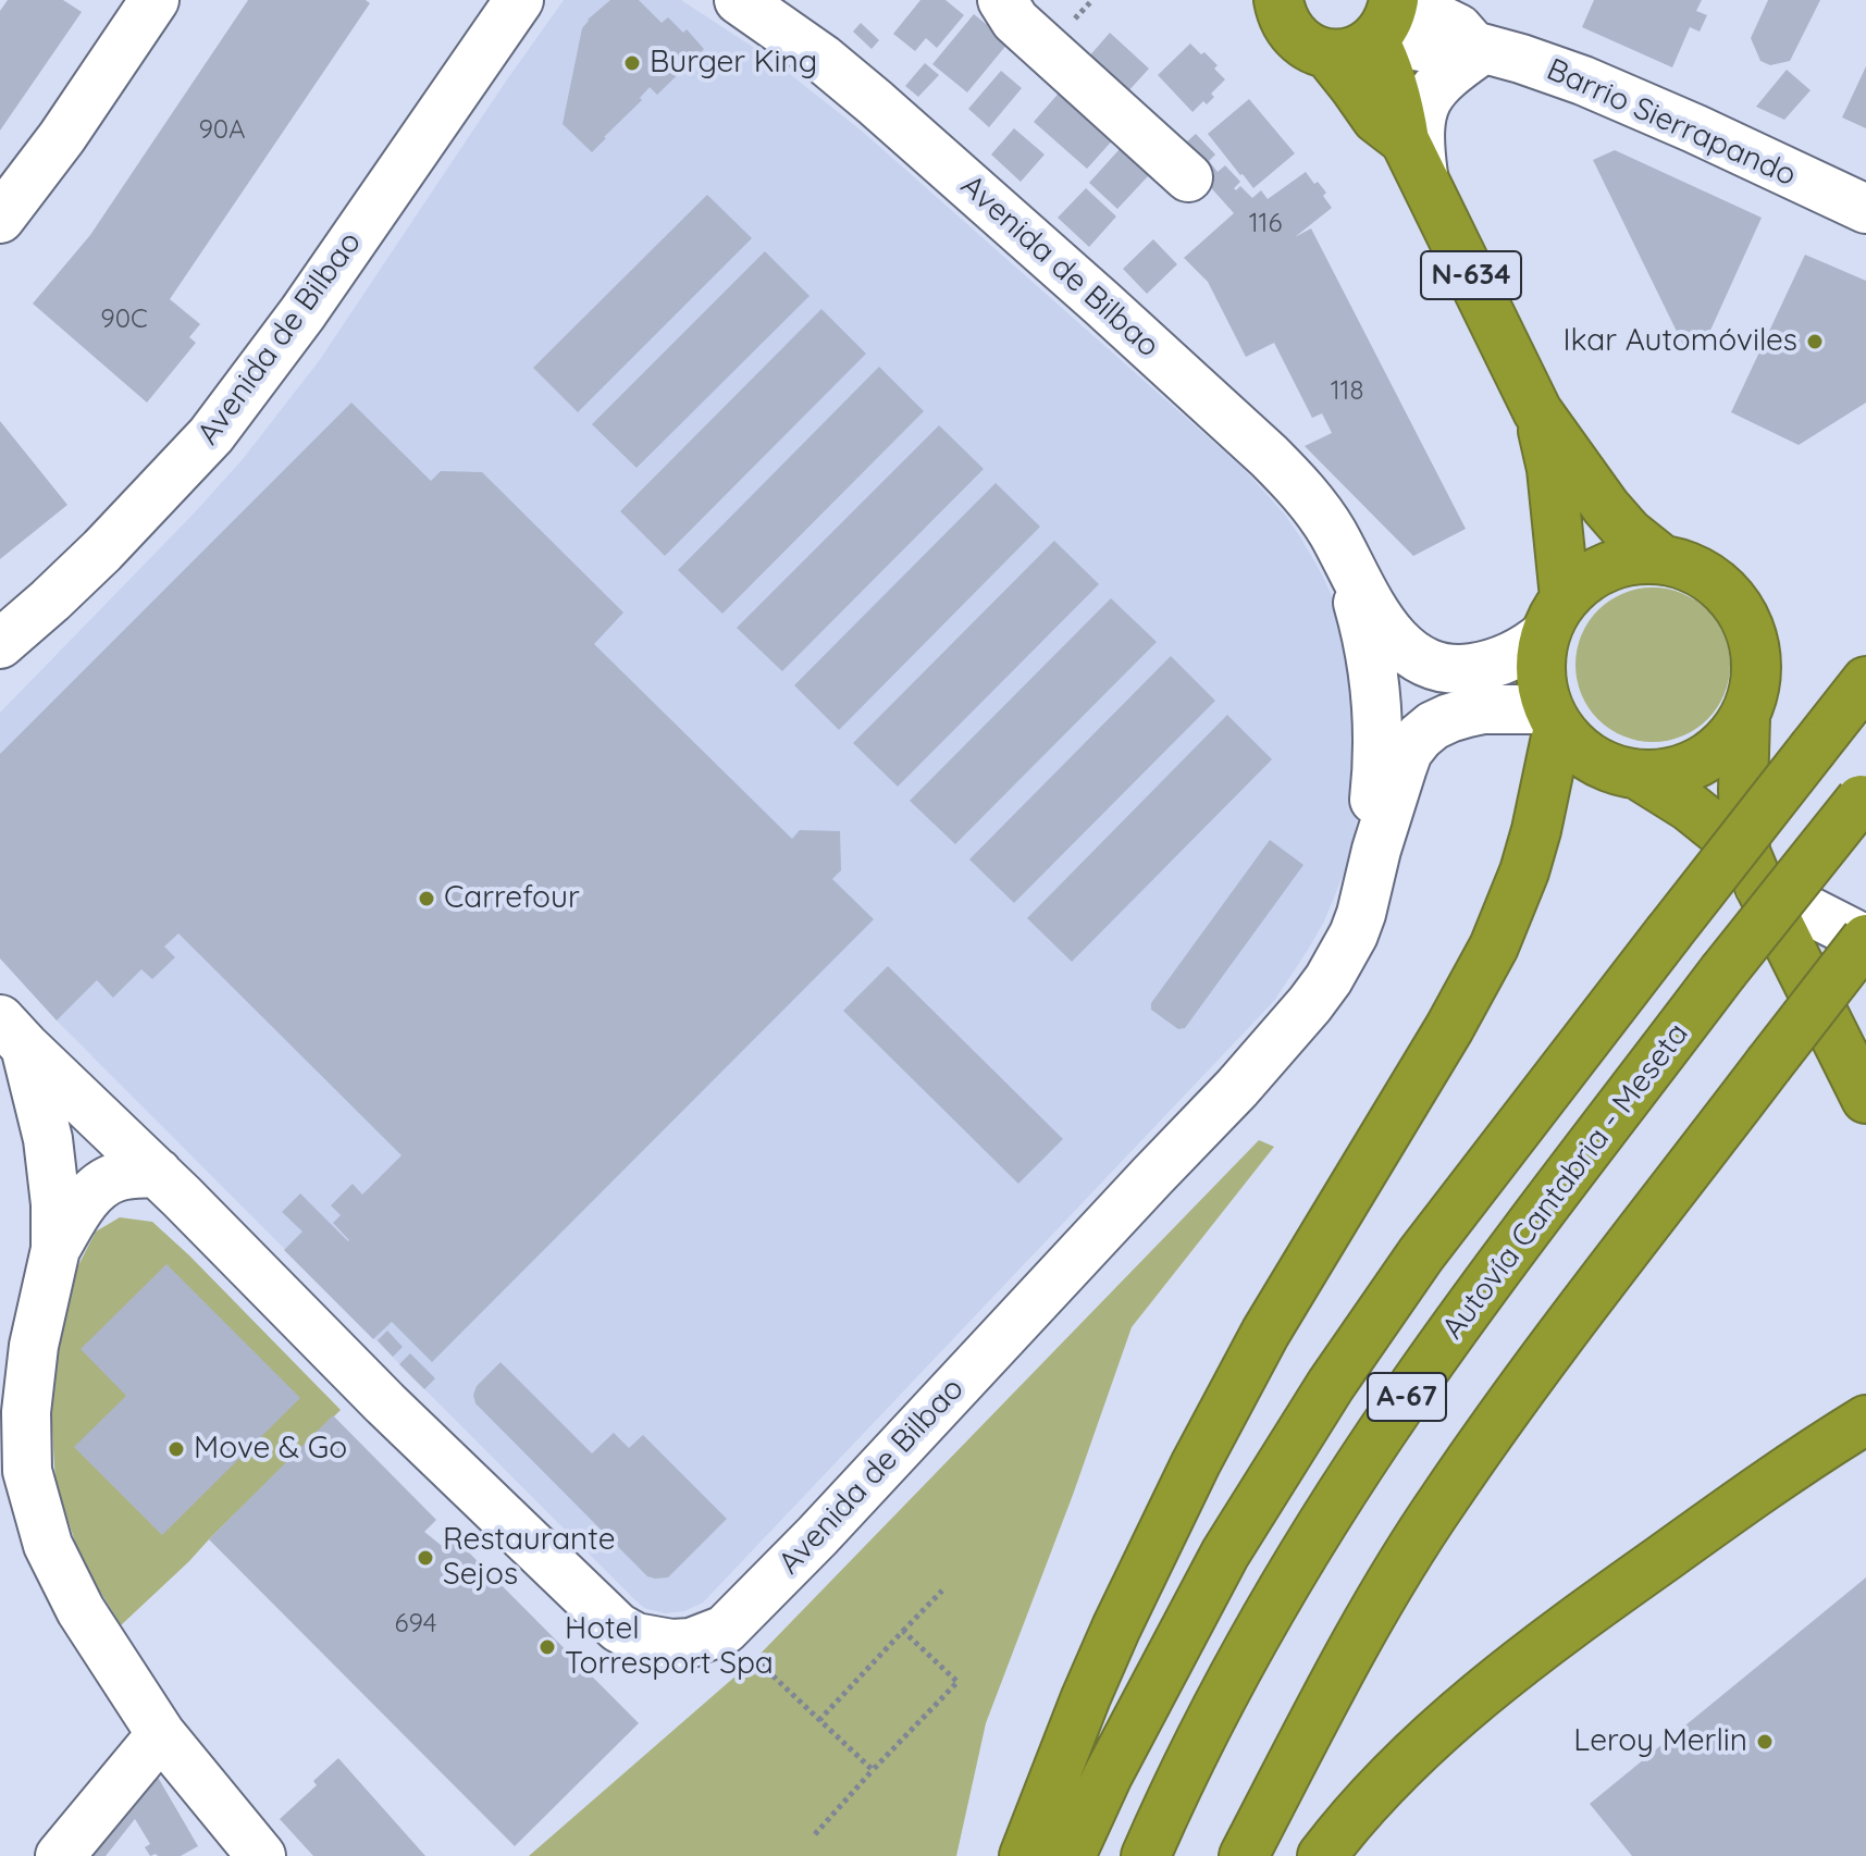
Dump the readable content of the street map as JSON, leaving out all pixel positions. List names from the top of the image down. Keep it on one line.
{"streets":{"highway":["N-634","Autovía Cantabria - Meseta","A-67"],"street":["Barrio Sierrapando","Avenida de Bilbao"]},"crossings":[["Barrio Sierrapando","N-634"],["Avenida de Bilbao","N-634"]],"places":["Burger King","Ikar Automóviles","Carrefour","Move & Go","Restaurante Sejos","Hotel Torresport Spa","Leroy Merlin"],"house_numbers":["90A","116","90C","118","694"]}
